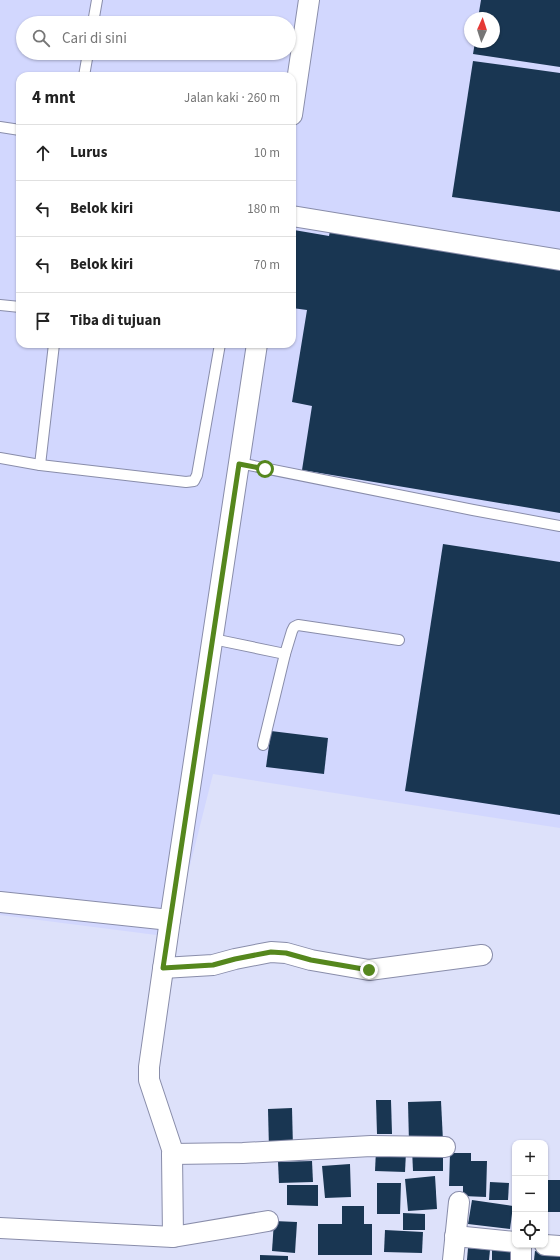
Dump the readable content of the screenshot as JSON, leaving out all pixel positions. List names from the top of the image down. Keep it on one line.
{"north":"top","page":{"search":"Cari di sini","heading":["4 mnt","Jalan kaki · 260 m"],"list":[["Lurus","10 m"],["Belok kiri","180 m"],["Belok kiri","70 m"],"Tiba di tujuan"],"map_buttons":["+","−"]}}
